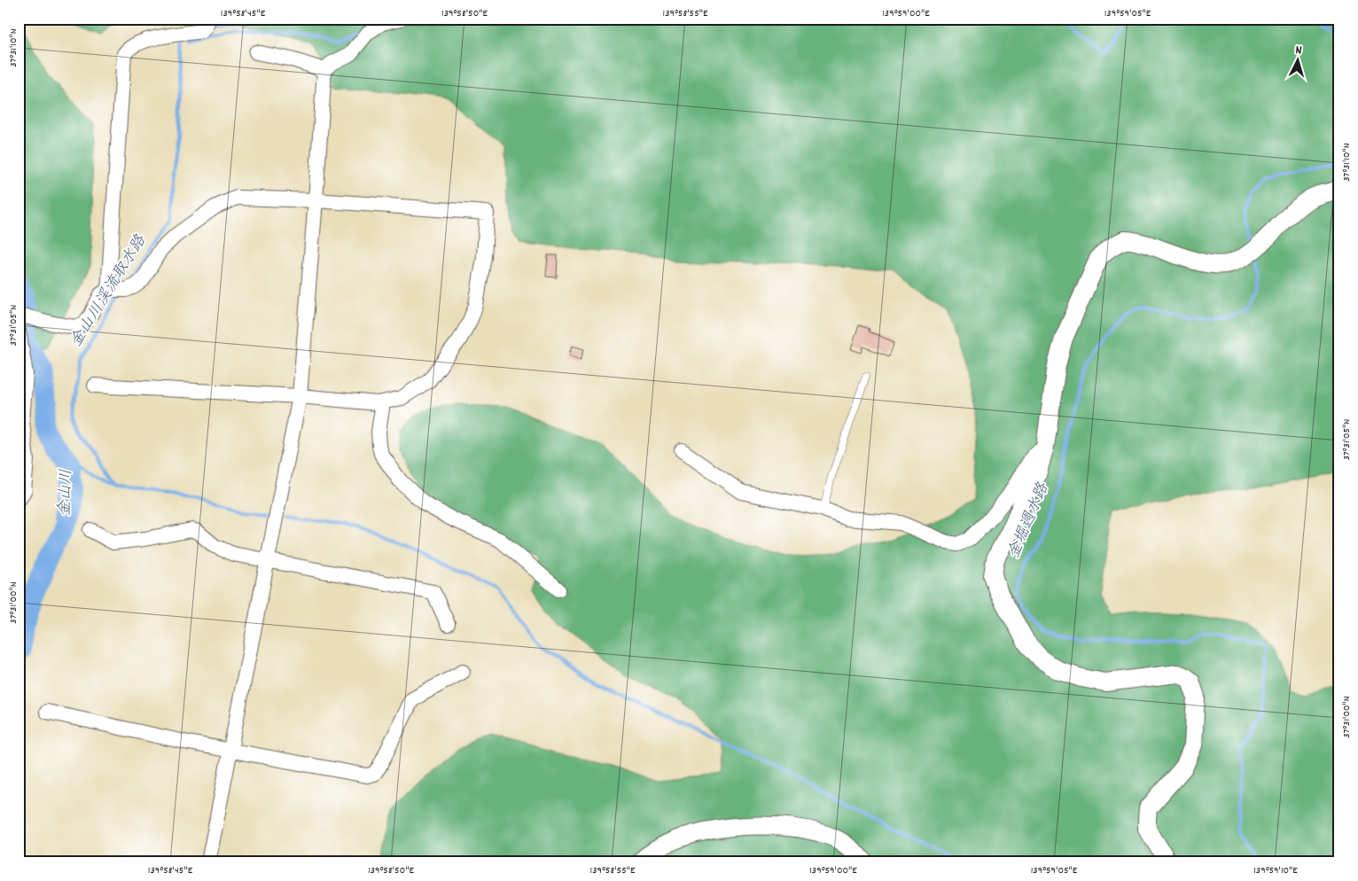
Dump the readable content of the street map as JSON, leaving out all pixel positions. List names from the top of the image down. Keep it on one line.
{"water":["金山川渓流取水路","金山川","金堀週水路"],"north":"top","coordinates":["139°58'45\"E","139°58'50\"E","139°58'55\"E","139°59'00\"E","139°59'05\"E","37°31'10\"N","37°31'05\"N","37°31'00\"N","139°59'10\"E"]}
